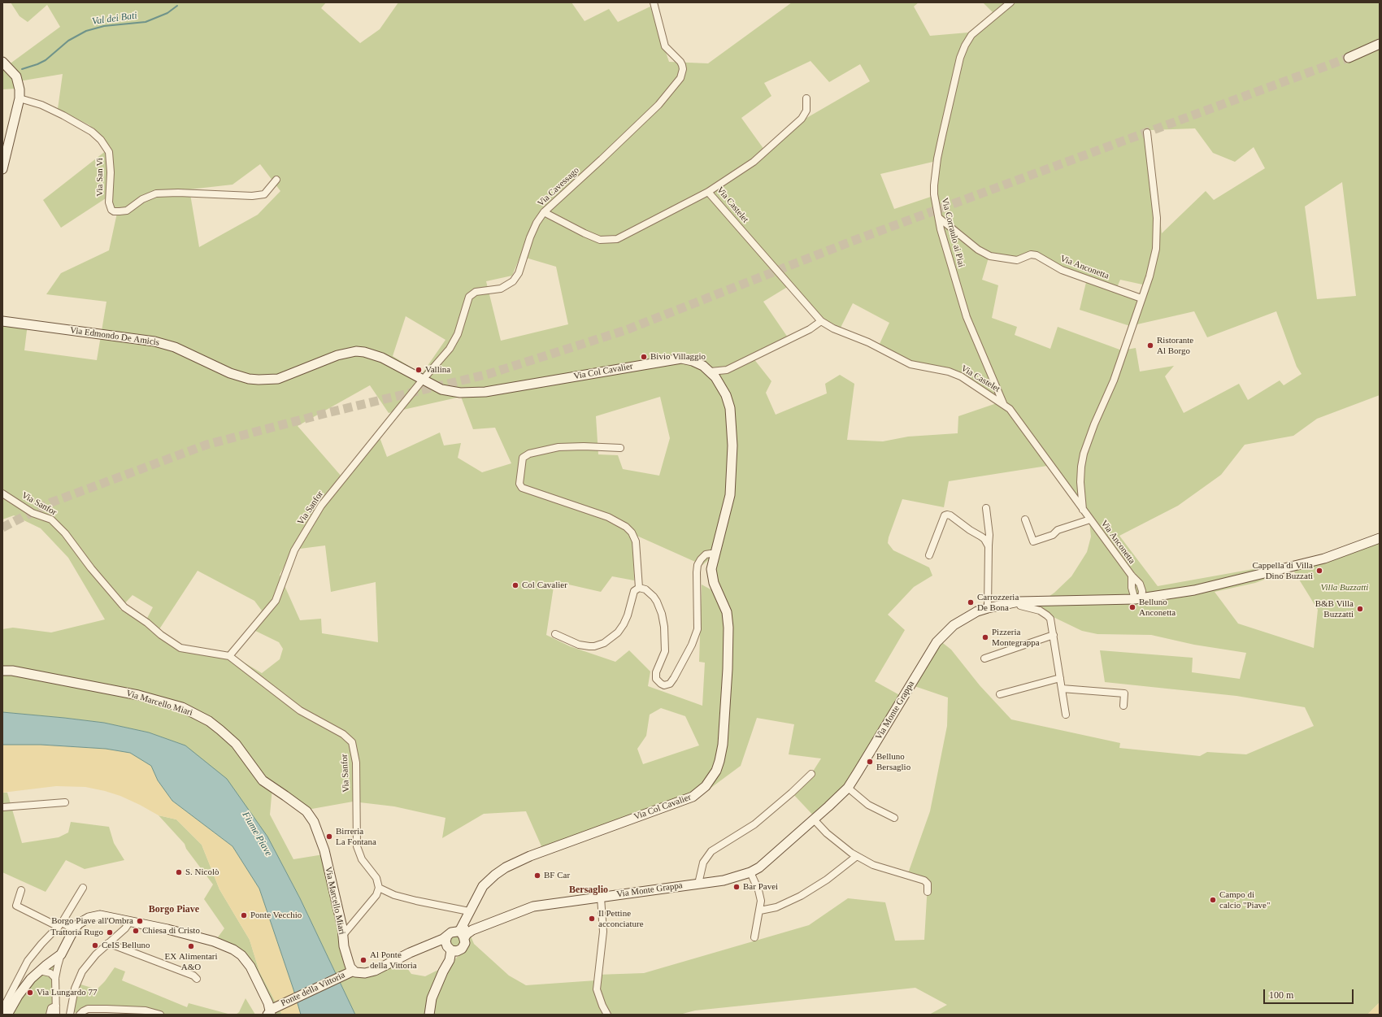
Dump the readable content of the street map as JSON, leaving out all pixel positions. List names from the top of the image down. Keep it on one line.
{"streets":{"street":["Via San Vi","Via Cavessago","Via Castelet","Via Corraulo ai Piai","Via Anconetta","Via Edmondo De Amicis","Via Col Cavalier","Via Sanfor","Via Marcello Miari","Via Monte Grappa","Ponte della Vittoria"]},"crossings":[["Via Cavessago","Via Edmondo De Amicis"],["Via Cavessago","Via Col Cavalier"],["Via Cavessago","Via Sanfor"],["Via Castelet","Via Corraulo ai Piai"],["Via Castelet","Via Anconetta"],["Via Corraulo ai Piai","Via Anconetta"],["Via Anconetta","Via Monte Grappa"],["Via Edmondo De Amicis","Via Col Cavalier"],["Via Edmondo De Amicis","Via Sanfor"],["Via Col Cavalier","Via Sanfor"],["Via Col Cavalier","Via Monte Grappa"],["Via Marcello Miari","Via Monte Grappa"],["Via Marcello Miari","Ponte della Vittoria"],["Via Monte Grappa","Ponte della Vittoria"]],"districts":["Bersaglio","Borgo Piave"],"water":["Val dei Bati","Fiume Piave"],"parks":["Villa Buzzatti"],"places":["Ristorante Al Borgo","Bivio Villaggio","Vallina","Cappella di Villa Dino Buzzati","Col Cavalier","Carrozzeria De Bona","Belluno Anconetta","B&B Villa Buzzatti","Pizzeria Montegrappa","Belluno Bersaglio","Birreria La Fontana","S. Nicolò","BF Car","Bar Pavei","Campo di calcio \"Piave\"","Ponte Vecchio","Il Pettine acconciature","Borgo Piave all'Ombra","Chiesa di Cristo","Trattoria Rugo","CeIS Belluno","EX Alimentari A&O","Al Ponte della Vittoria","Via Lungardo 77"],"scale_bar":"100 m"}
